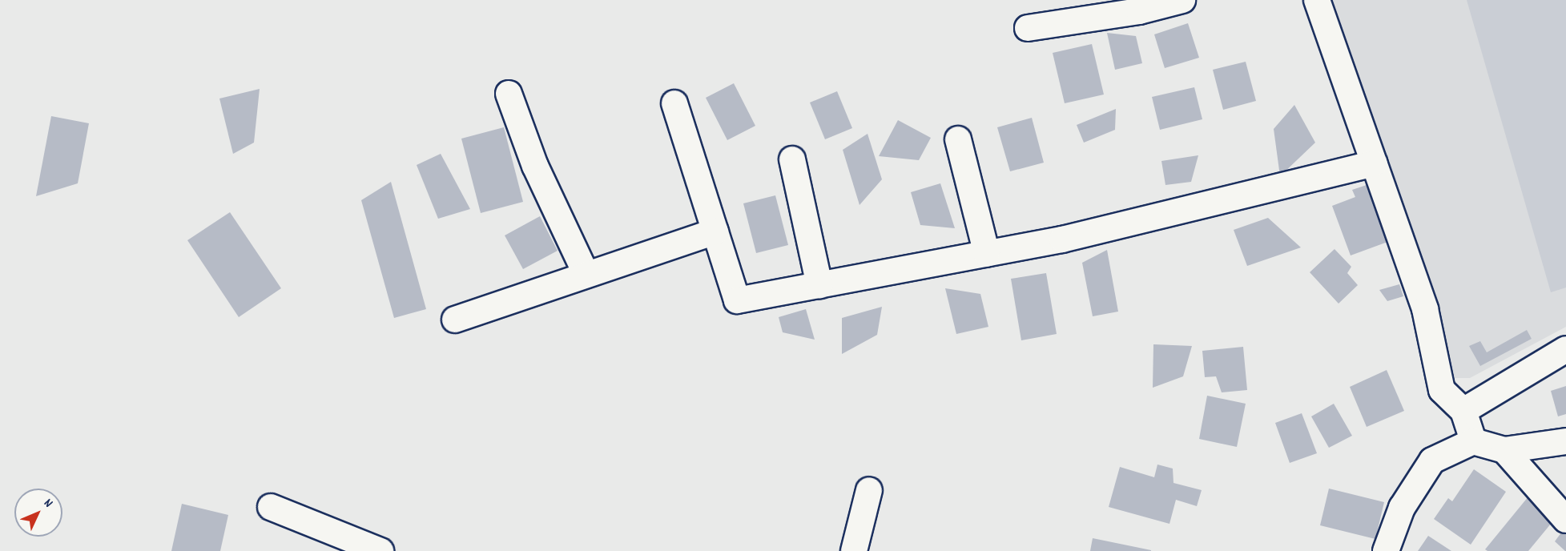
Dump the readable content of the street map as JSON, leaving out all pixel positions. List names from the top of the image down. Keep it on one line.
{"north":"top right"}
